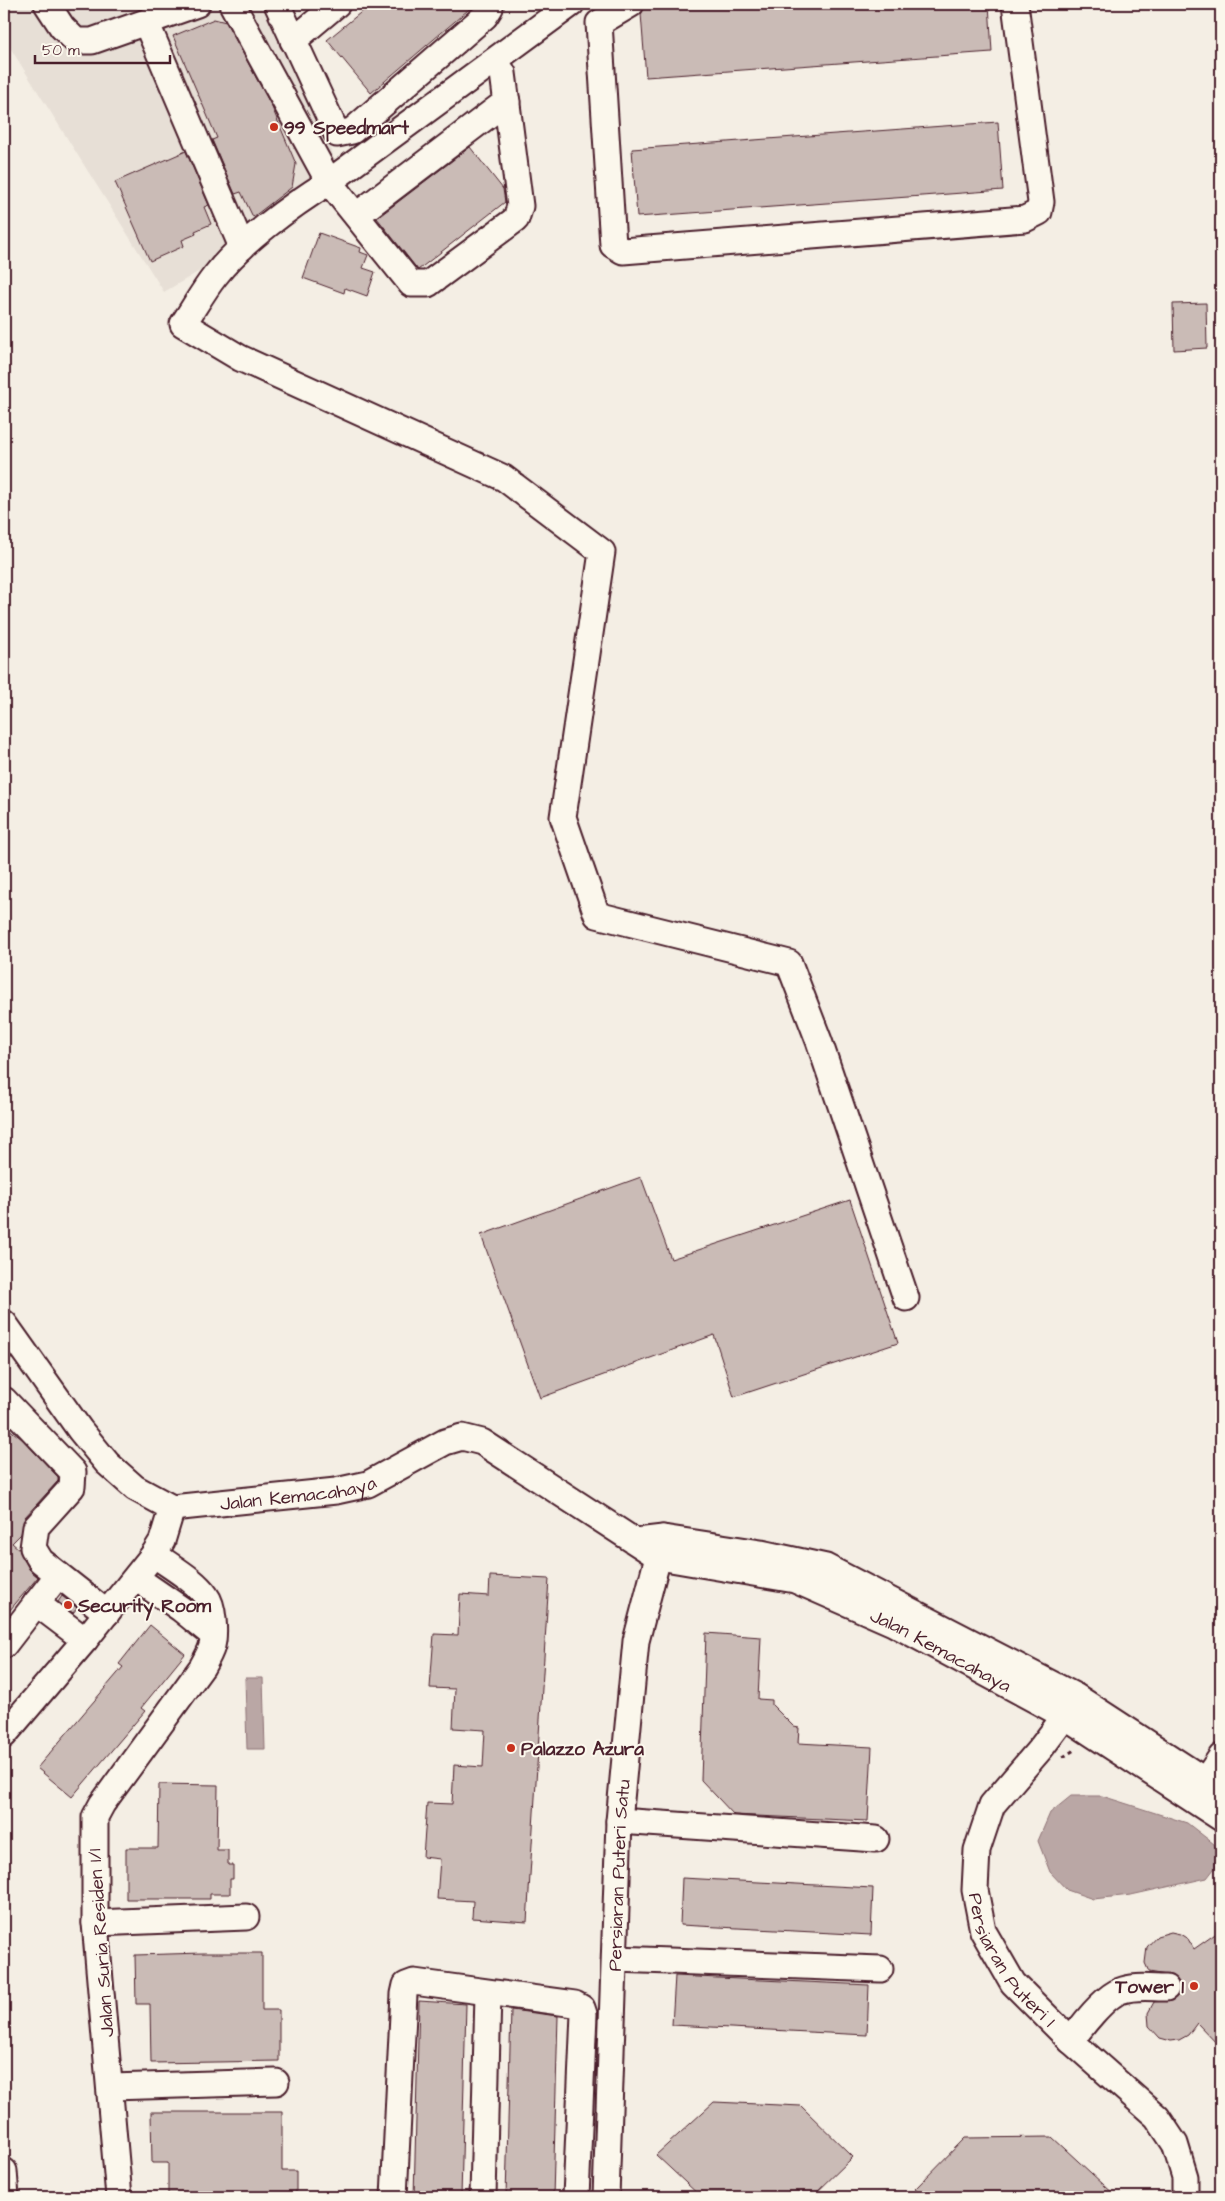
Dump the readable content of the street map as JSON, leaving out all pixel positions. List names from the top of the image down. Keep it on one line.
{"streets":{"street":["Jalan Kemacahaya","Persiaran Puteri Satu","Jalan Suria Residen 1/1","Persiaran Puteri 1"]},"crossings":[["Jalan Kemacahaya","Persiaran Puteri Satu"],["Jalan Kemacahaya","Persiaran Puteri 1"]],"places":["99 Speedmart","Security Room","Palazzo Azura","Tower 1"],"scale_bar":"50 m"}
